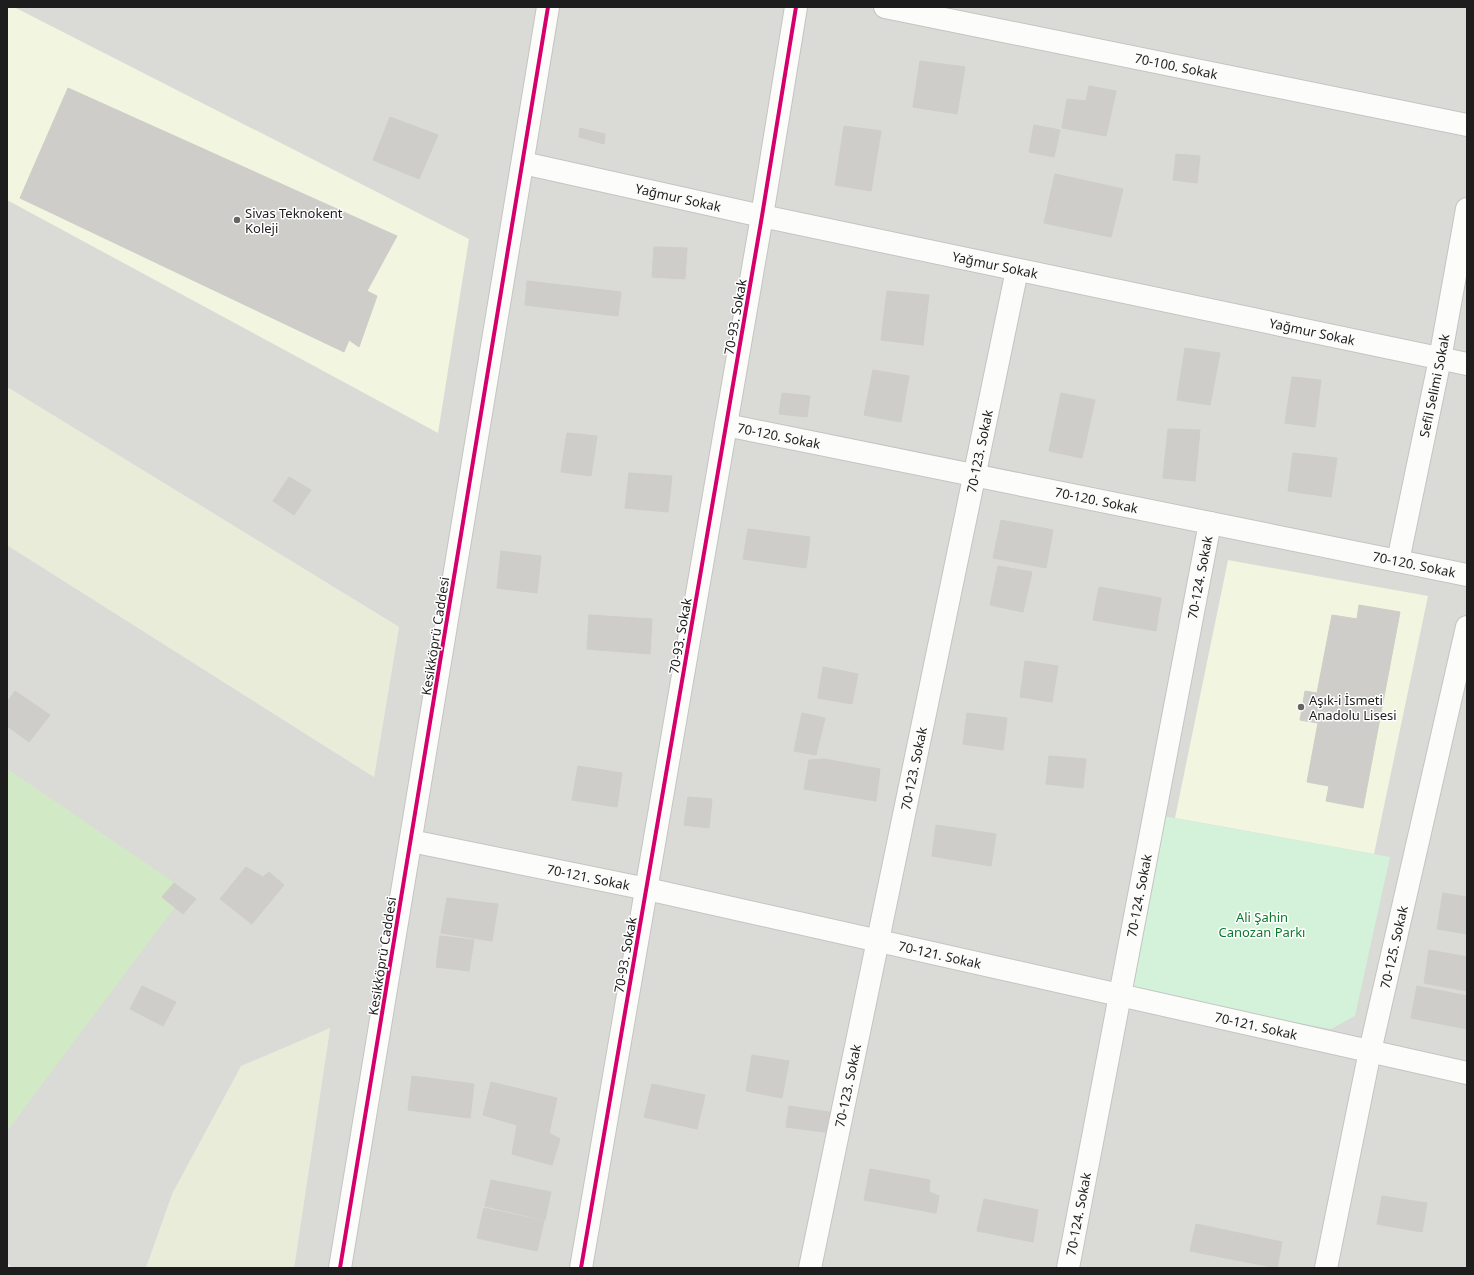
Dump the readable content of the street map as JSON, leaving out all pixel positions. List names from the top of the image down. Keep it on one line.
{"streets":{"street":["70-100. Sokak","Yağmur Sokak","70-93. Sokak","Sefil Selimi Sokak","70-120. Sokak","70-123. Sokak","70-124. Sokak","Kesikköprü Caddesi","70-121. Sokak","70-125. Sokak"]},"crossings":[["Yağmur Sokak","70-93. Sokak"],["Yağmur Sokak","Sefil Selimi Sokak"],["Yağmur Sokak","70-123. Sokak"],["Yağmur Sokak","Kesikköprü Caddesi"],["70-93. Sokak","70-120. Sokak"],["70-93. Sokak","70-121. Sokak"],["Sefil Selimi Sokak","70-120. Sokak"],["70-120. Sokak","70-123. Sokak"],["70-120. Sokak","70-124. Sokak"],["70-123. Sokak","70-121. Sokak"],["70-124. Sokak","70-121. Sokak"],["Kesikköprü Caddesi","70-121. Sokak"],["70-121. Sokak","70-125. Sokak"]],"parks":["Ali Şahin Canozan Parkı"],"places":["Sivas Teknokent Koleji","Aşık-i İsmeti Anadolu Lisesi"]}
